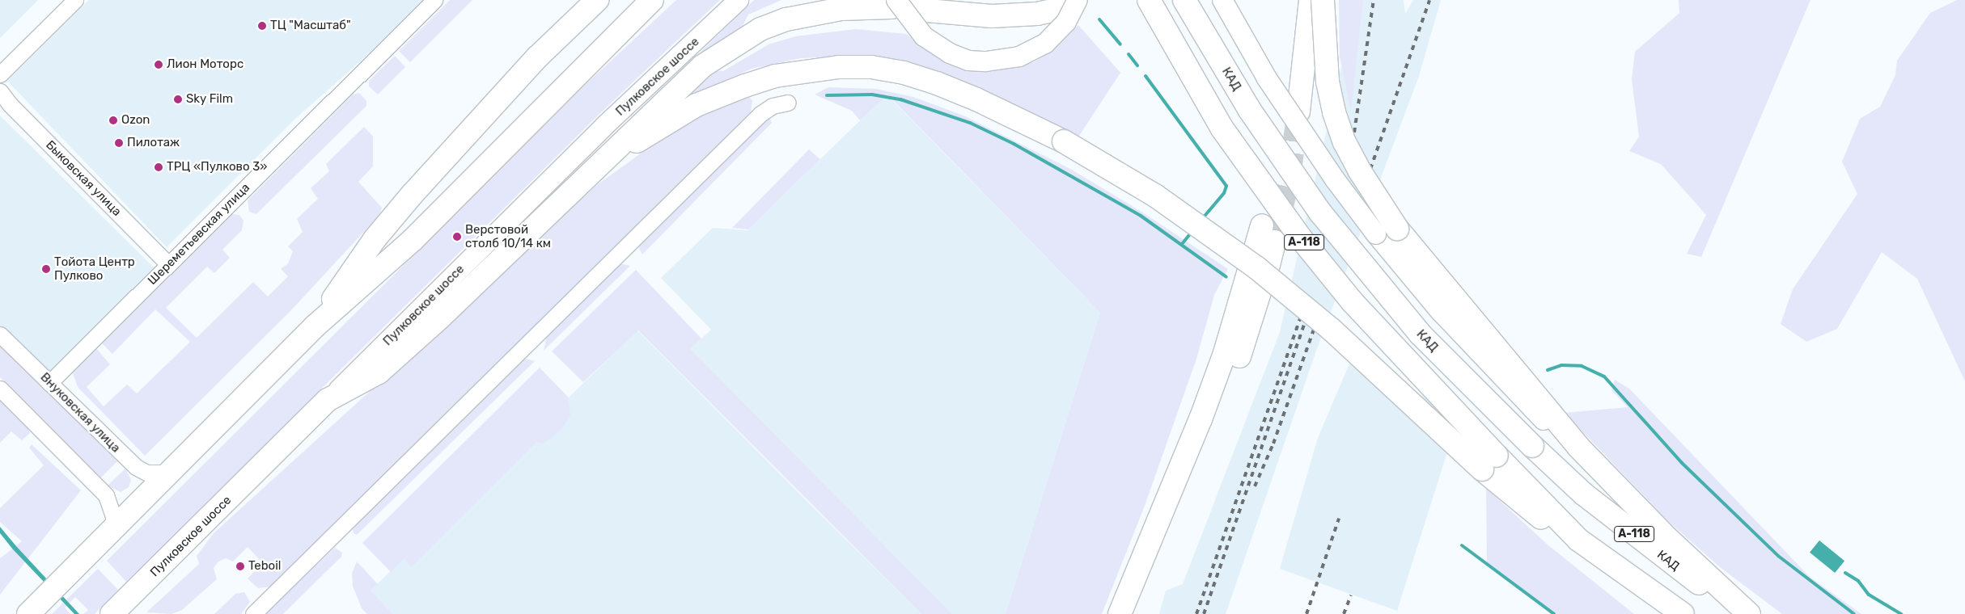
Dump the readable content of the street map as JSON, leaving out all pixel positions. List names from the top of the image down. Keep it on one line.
{"streets":{"highway":["Пулковское шоссе","КАД","А-118"],"street":["Быковская улица","Шереметьевская улица","Внуковская улица"]},"crossings":[["Быковская улица","Шереметьевская улица"],["Шереметьевская улица","Внуковская улица"]],"places":["ТЦ \"Масштаб\"","Лион Моторс","Sky Film","Ozon","Пилотаж","ТРЦ «Пулково 3»","Верстовой столб 10/14 км","Тойота Центр Пулково","Teboil"]}
